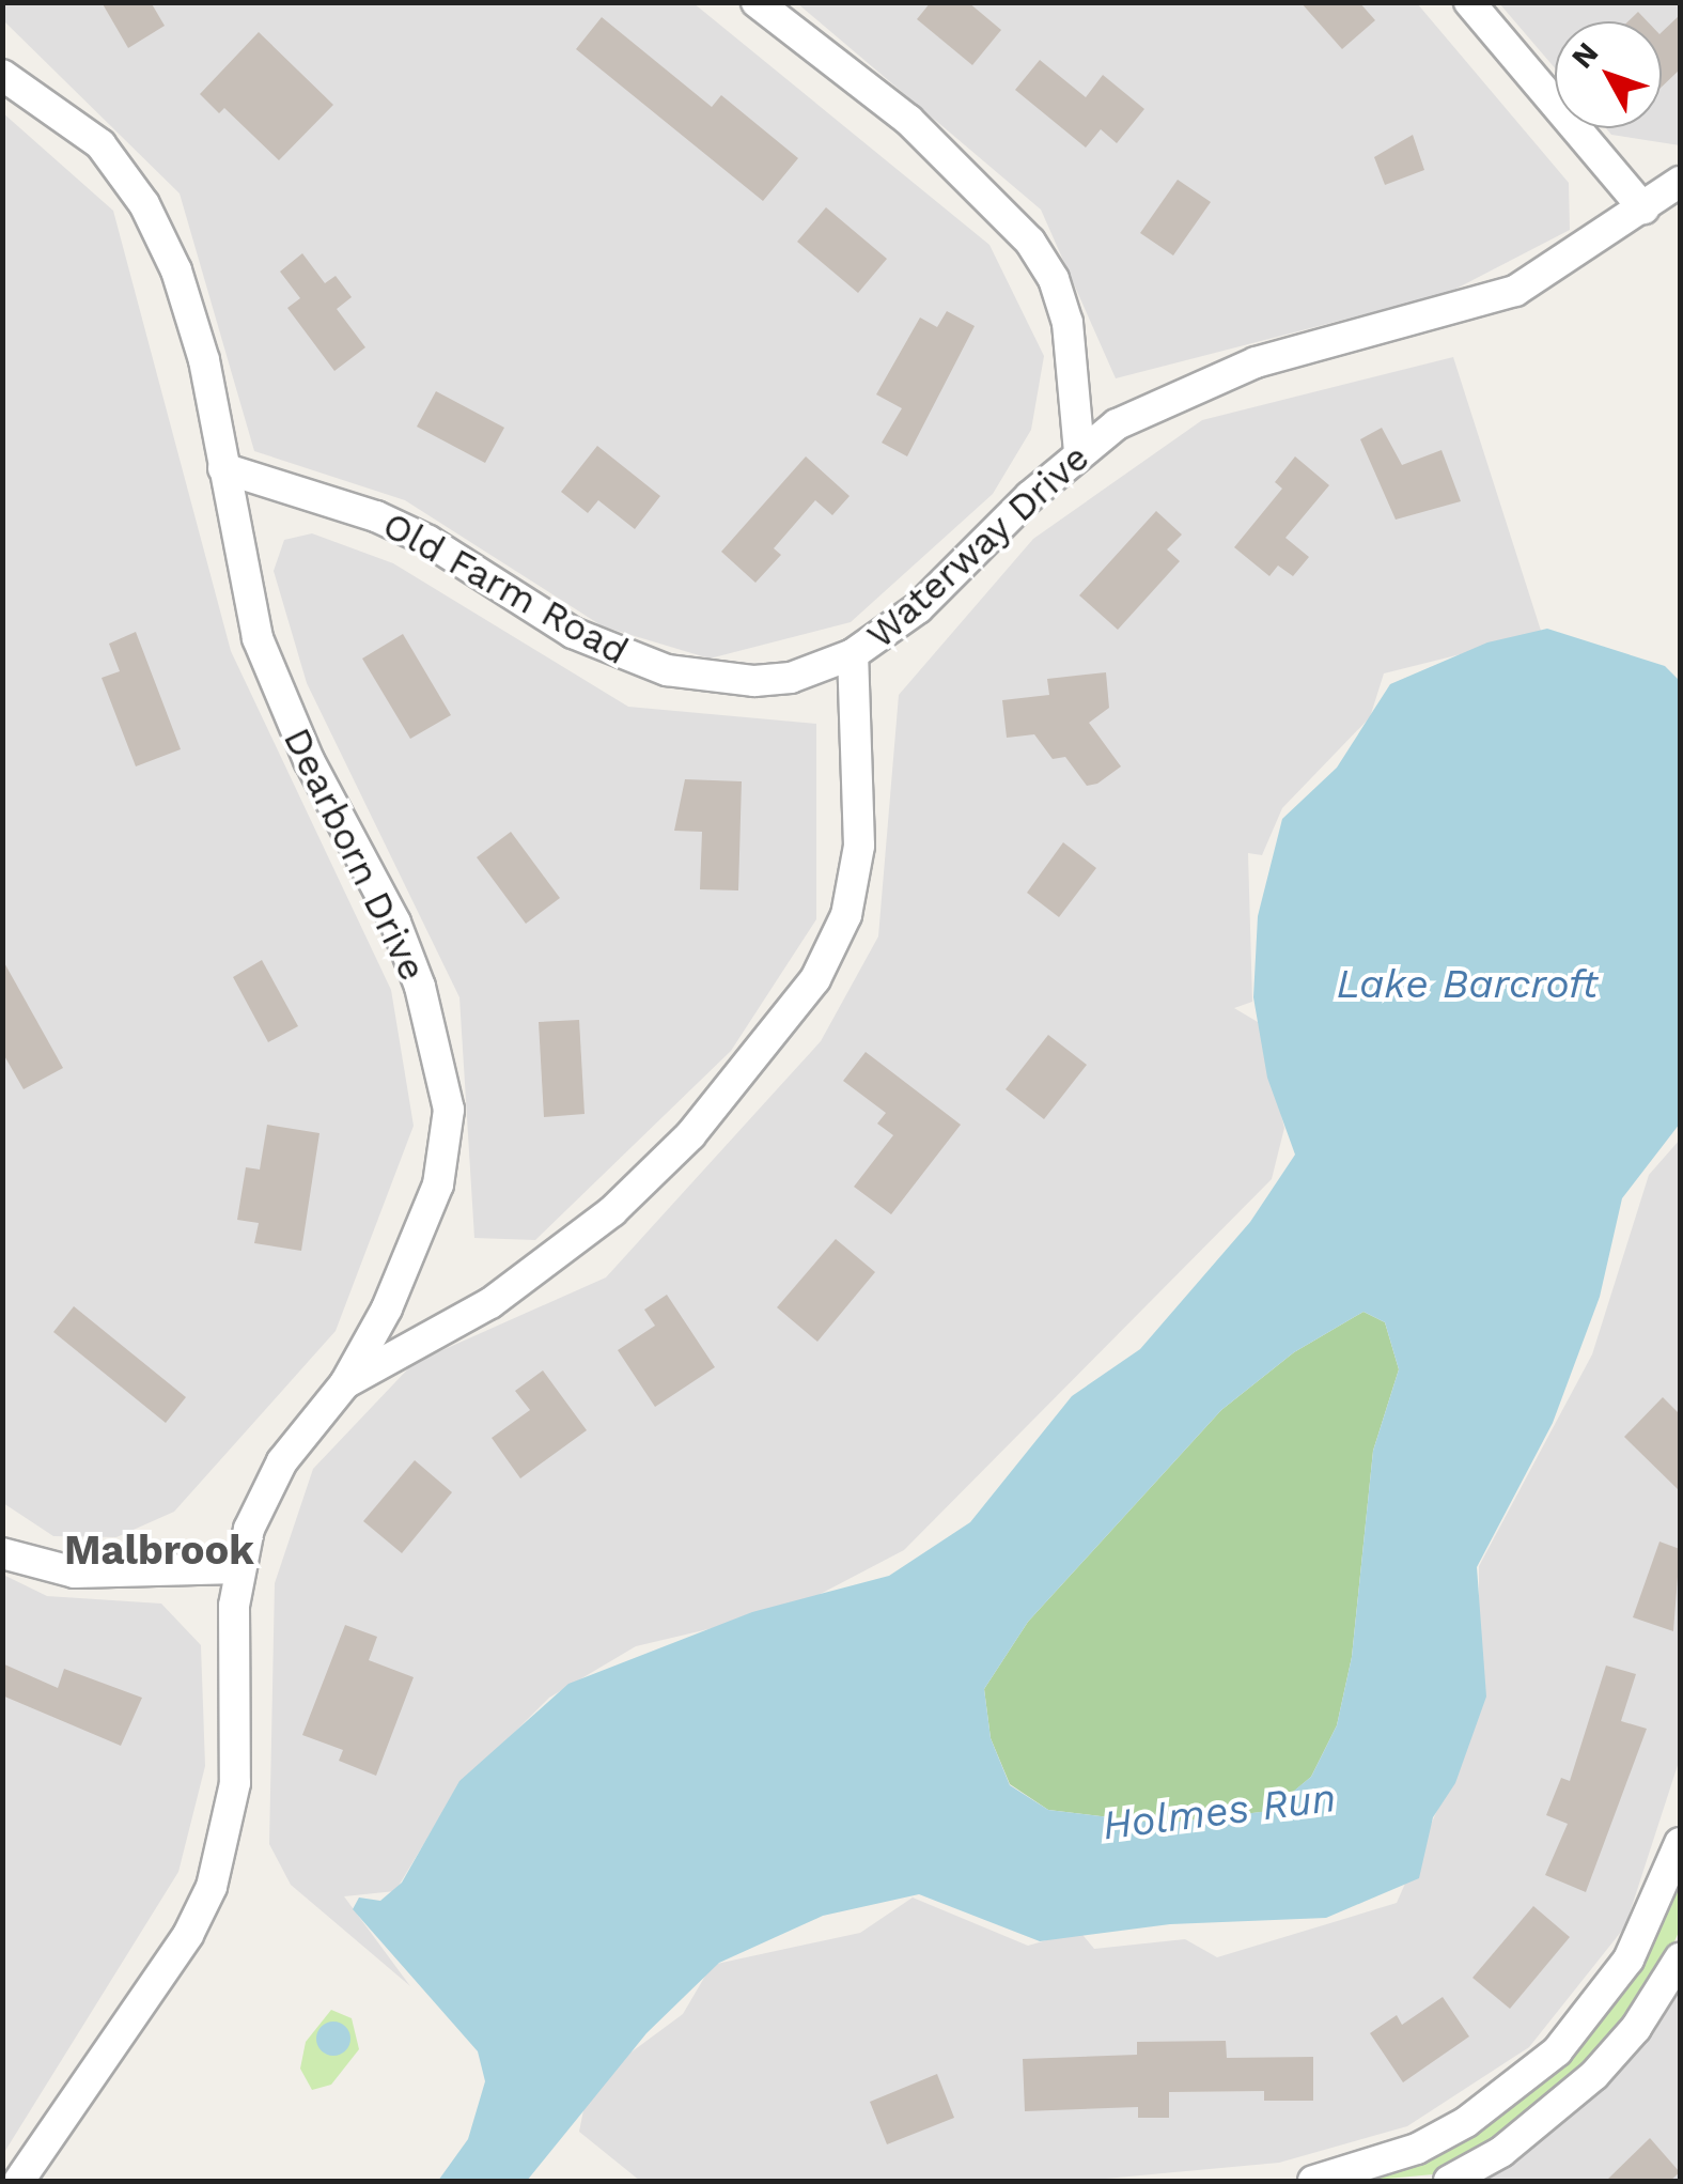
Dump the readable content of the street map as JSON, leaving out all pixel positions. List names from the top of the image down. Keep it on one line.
{"streets":{"street":["Waterway Drive","Old Farm Road","Dearborn Drive"]},"crossings":[["Waterway Drive","Old Farm Road"],["Waterway Drive","Dearborn Drive"],["Old Farm Road","Dearborn Drive"]],"districts":["Malbrook"],"water":["Lake Barcroft","Holmes Run"],"north":"top left"}
